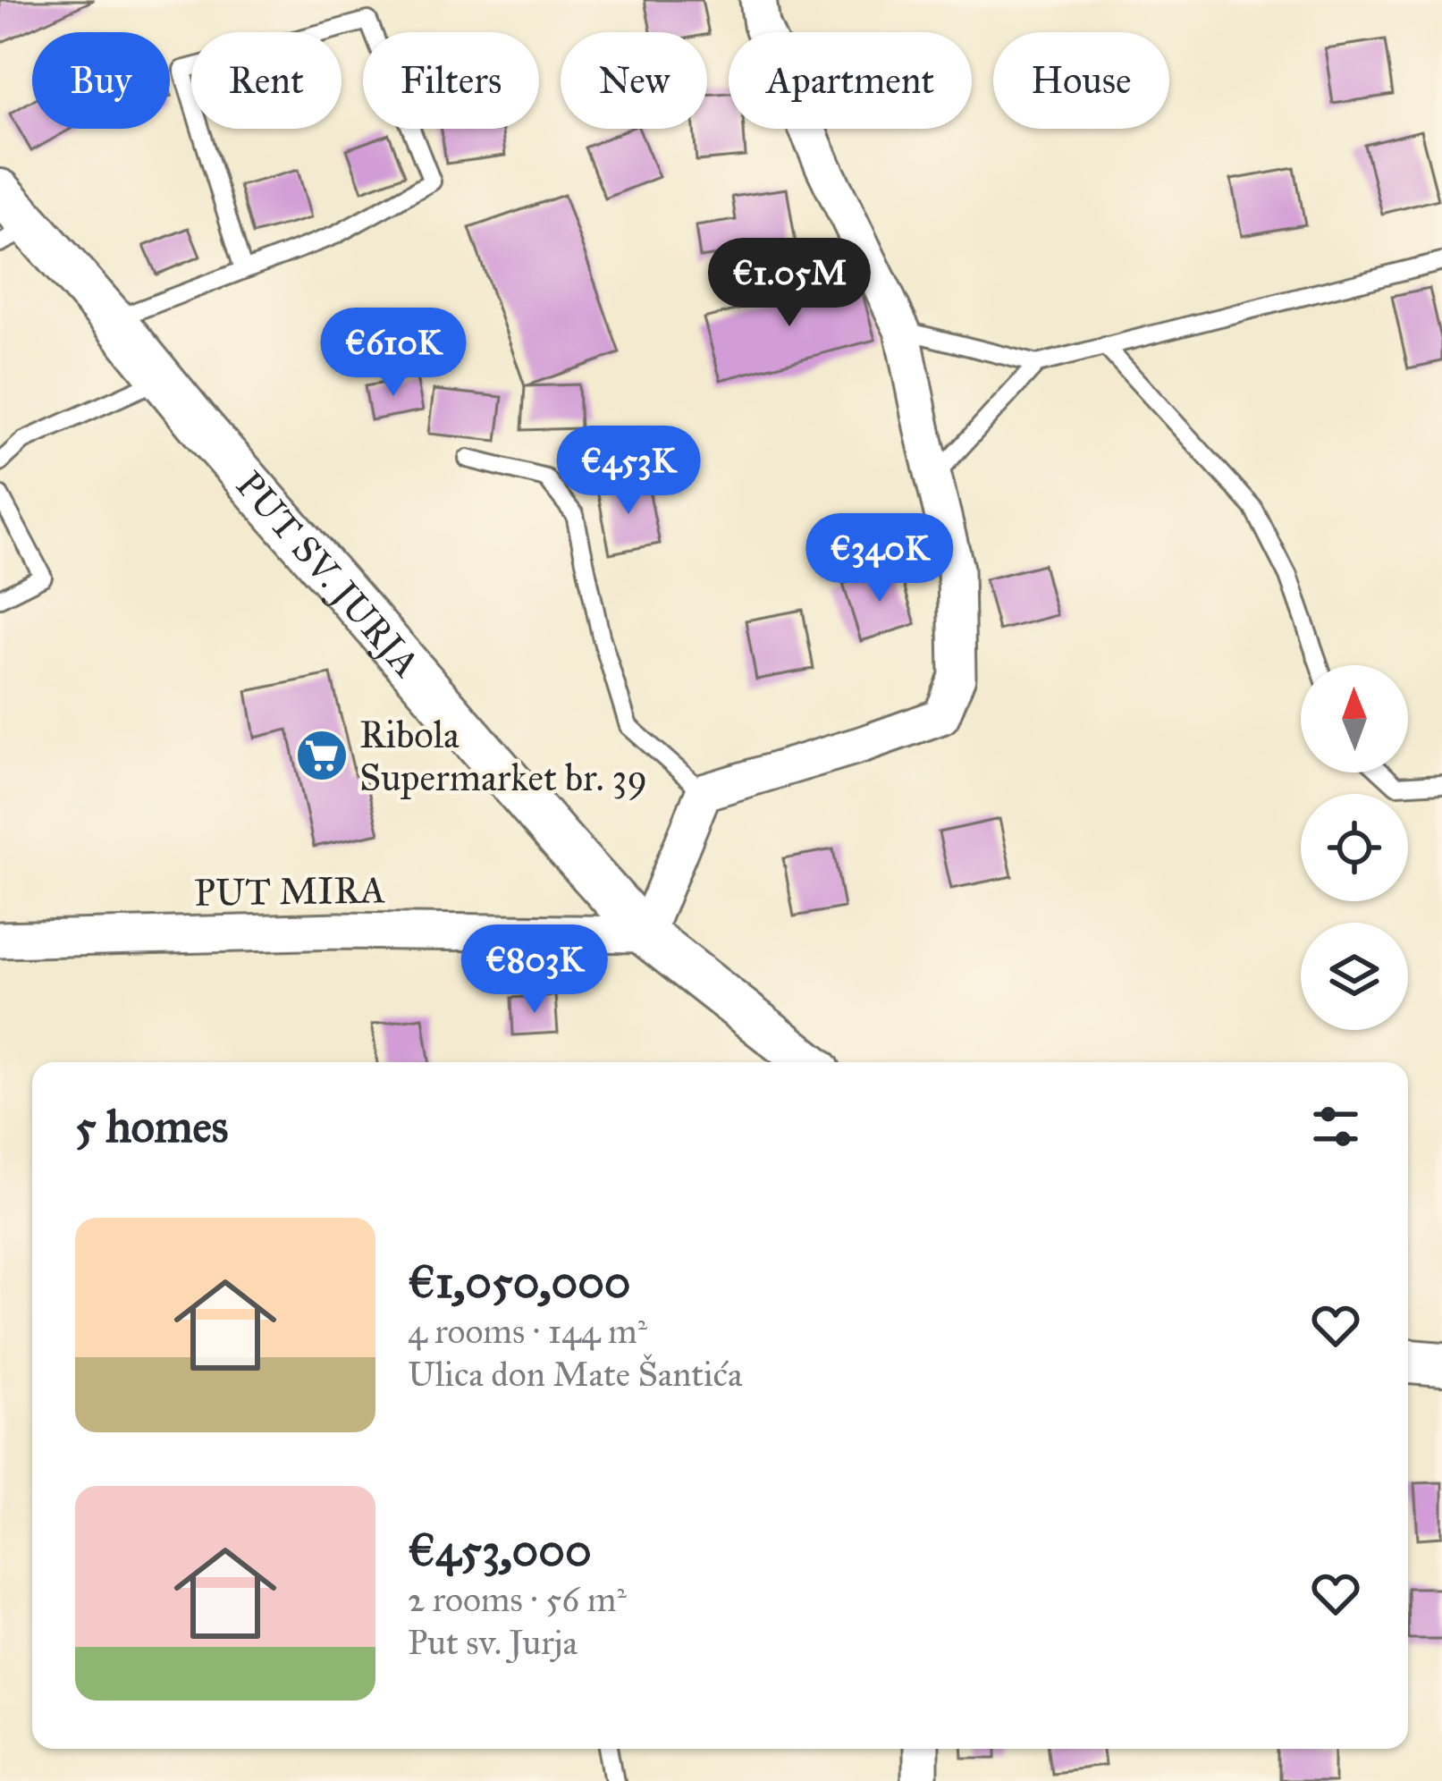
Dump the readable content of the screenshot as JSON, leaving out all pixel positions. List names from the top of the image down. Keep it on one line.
{"streets":{"street":["PUT SV. JURJA","PUT MIRA"]},"crossings":[["PUT SV. JURJA","PUT MIRA"]],"places":{"supermarket":["Ribola Supermarket br. 39"]},"north":"top","page":{"chip":["Buy","Rent","Filters","New","Apartment","House"],"price":["€1.05M","€610K","€453K","€340K","€803K"],"heading":"5 homes","list":[{"name":"€1,050,000","note":"4 rooms · 144 m² · Ulica don Mate Šantića"},{"name":"€453,000","note":"2 rooms · 56 m² · Put sv. Jurja"}]}}
